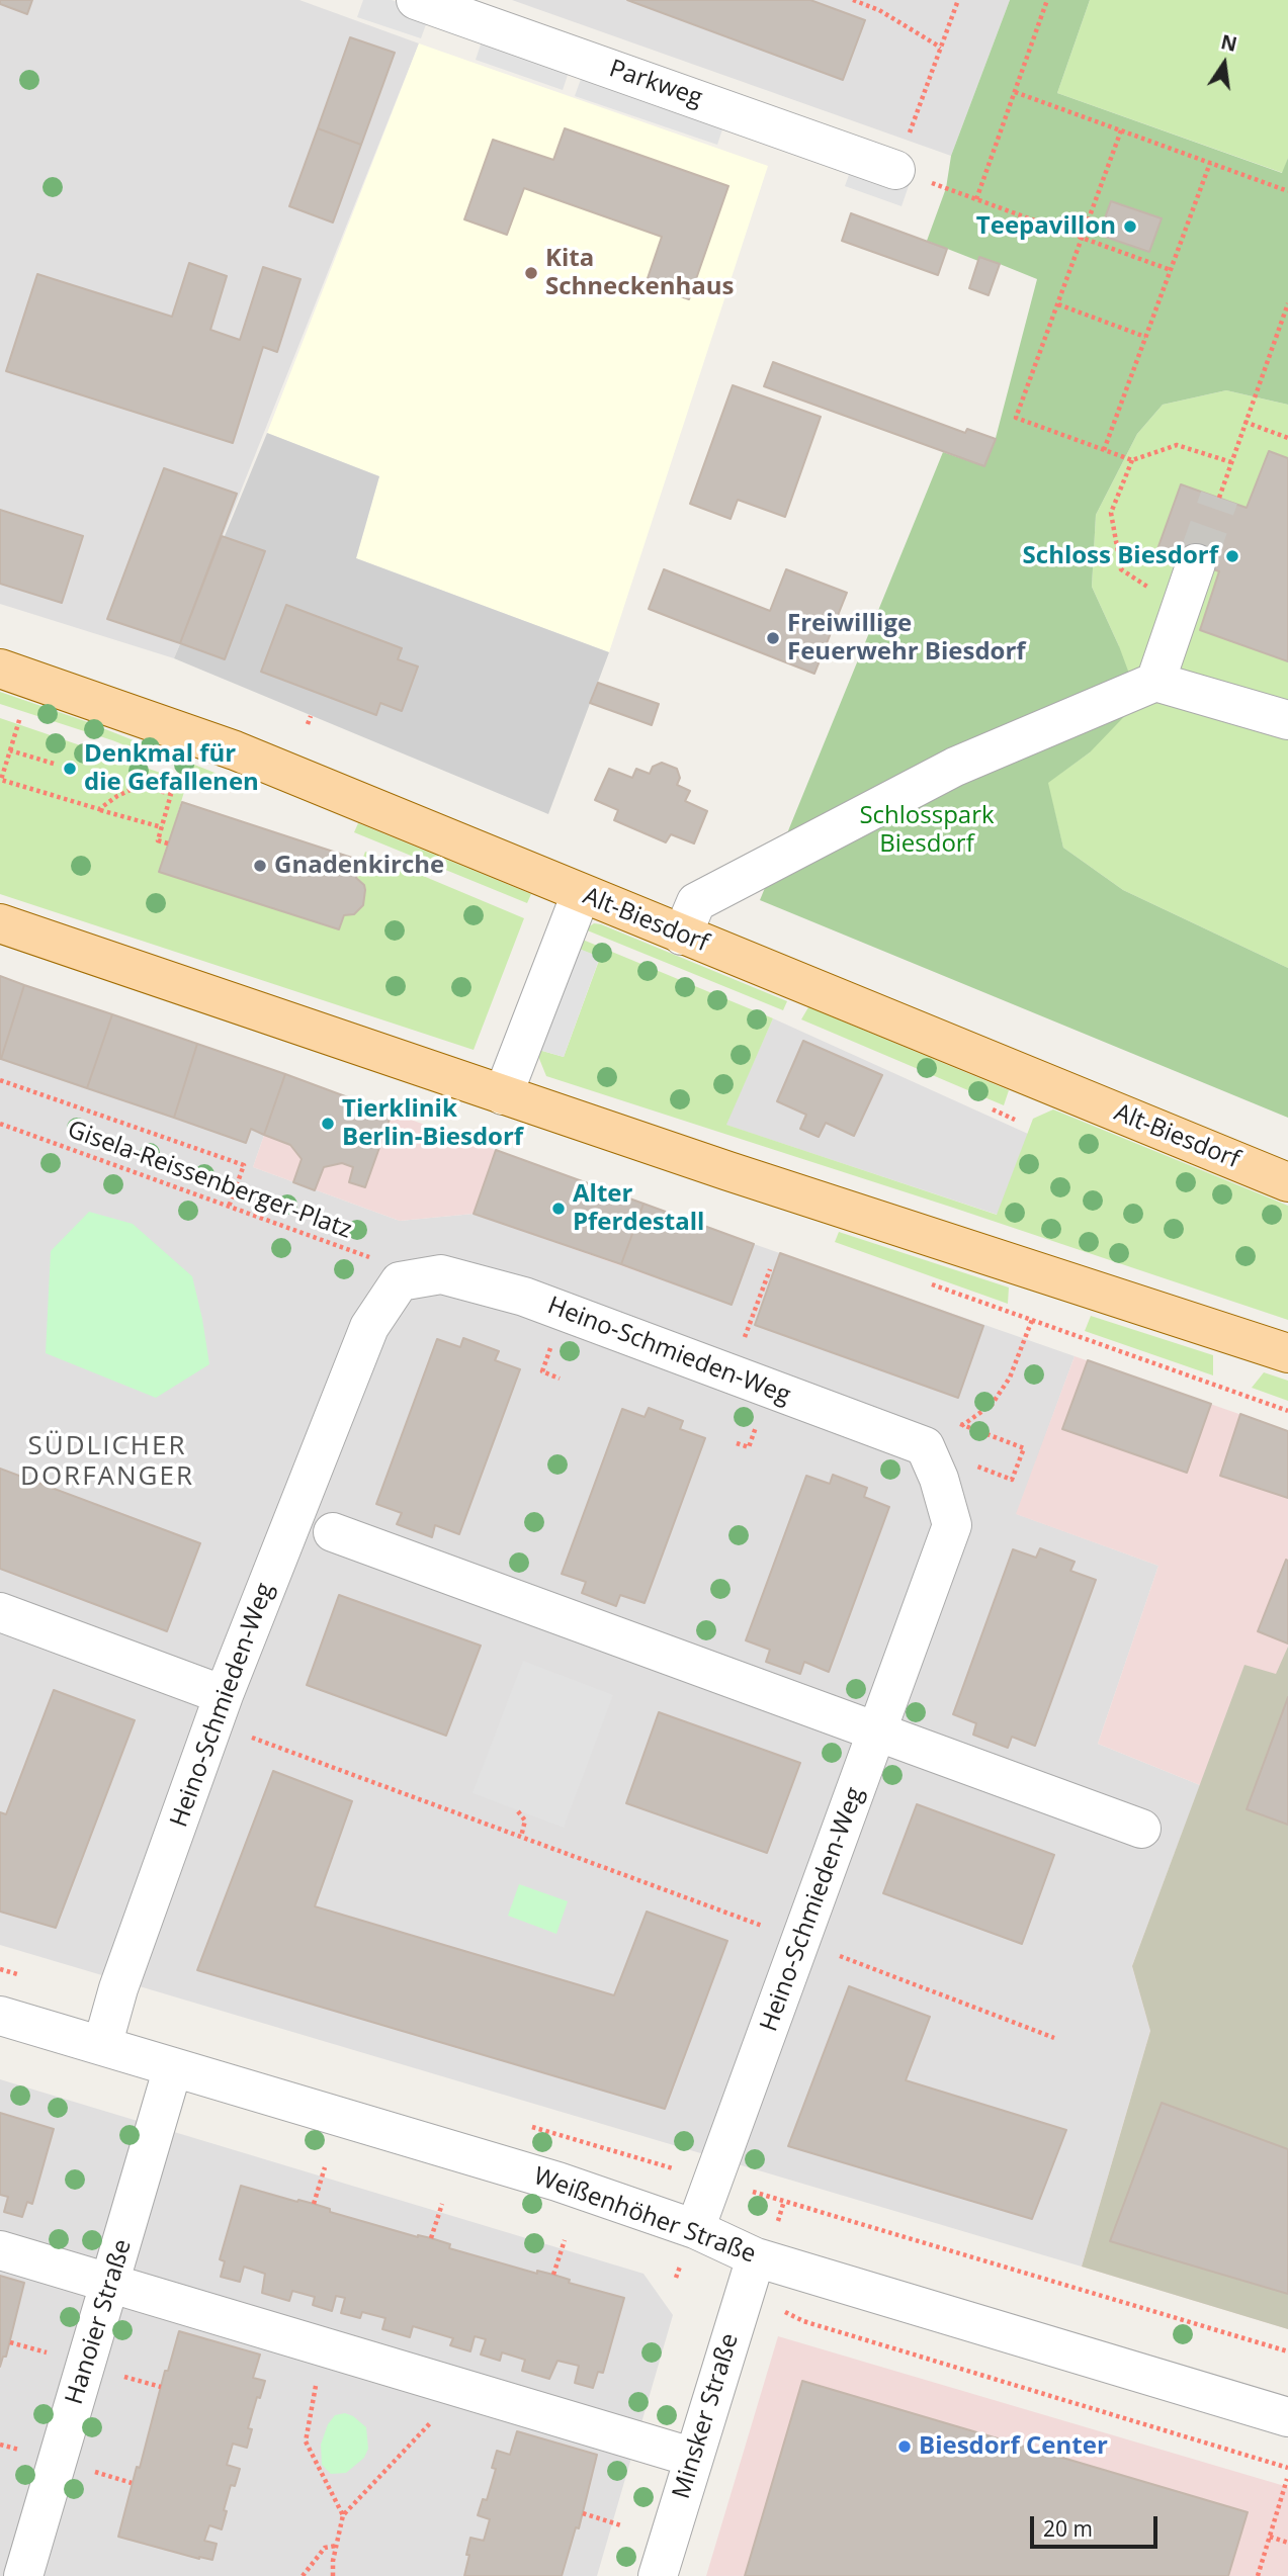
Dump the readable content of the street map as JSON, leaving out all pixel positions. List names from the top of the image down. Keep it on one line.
{"streets":{"main road":["Alt-Biesdorf"],"street":["Parkweg","Heino-Schmieden-Weg","Weißenhöher Straße","Hanoier Straße","Minsker Straße"],"path":["Gisela-Reissenberger-Platz"]},"crossings":[["Gisela-Reissenberger-Platz","Heino-Schmieden-Weg"],["Heino-Schmieden-Weg","Weißenhöher Straße"],["Weißenhöher Straße","Hanoier Straße"],["Weißenhöher Straße","Minsker Straße"]],"districts":["SÜDLICHER DORFANGER"],"parks":["Schlosspark Biesdorf"],"places":["Teepavillon","Kita Schneckenhaus","Schloss Biesdorf","Freiwillige Feuerwehr Biesdorf","Denkmal für die Gefallenen","Gnadenkirche","Tierklinik Berlin-Biesdorf","Alter Pferdestall","Biesdorf Center"],"scale_bar":"20 m","north":"top"}
